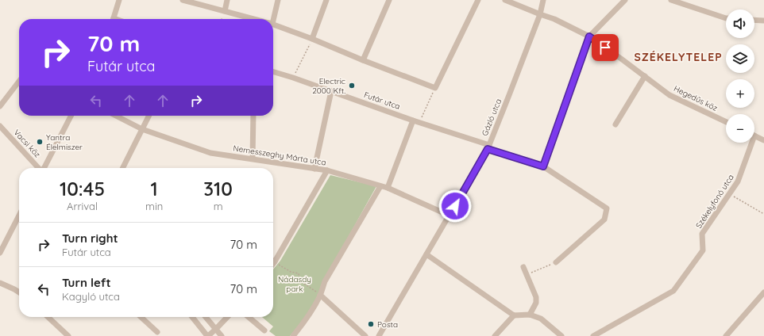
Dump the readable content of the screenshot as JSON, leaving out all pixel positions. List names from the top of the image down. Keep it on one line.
{"streets":{"street":["Hegedűs köz","Futár utca","Gázló utca","Vacsi köz","Nemesszeghy Márta utca","Székelyfonó utca"]},"crossings":[["Hegedűs köz","Gázló utca"],["Futár utca","Gázló utca"],["Gázló utca","Nemesszeghy Márta utca"]],"districts":["SZÉKELYTELEP"],"parks":["Nádasdy park"],"places":["Electric 2000 Kft.","Yantra Élelmiszer","Posta"],"page":{"map_buttons":["+","−"],"turn":["70 m","Futár utca"],"eta":["10:45","Arrival","1","min","310","m"],"list":[{"name":"Turn right","note":"Futár utca","value":"70 m"},{"name":"Turn left","note":"Kagyló utca","value":"70 m"}]}}
